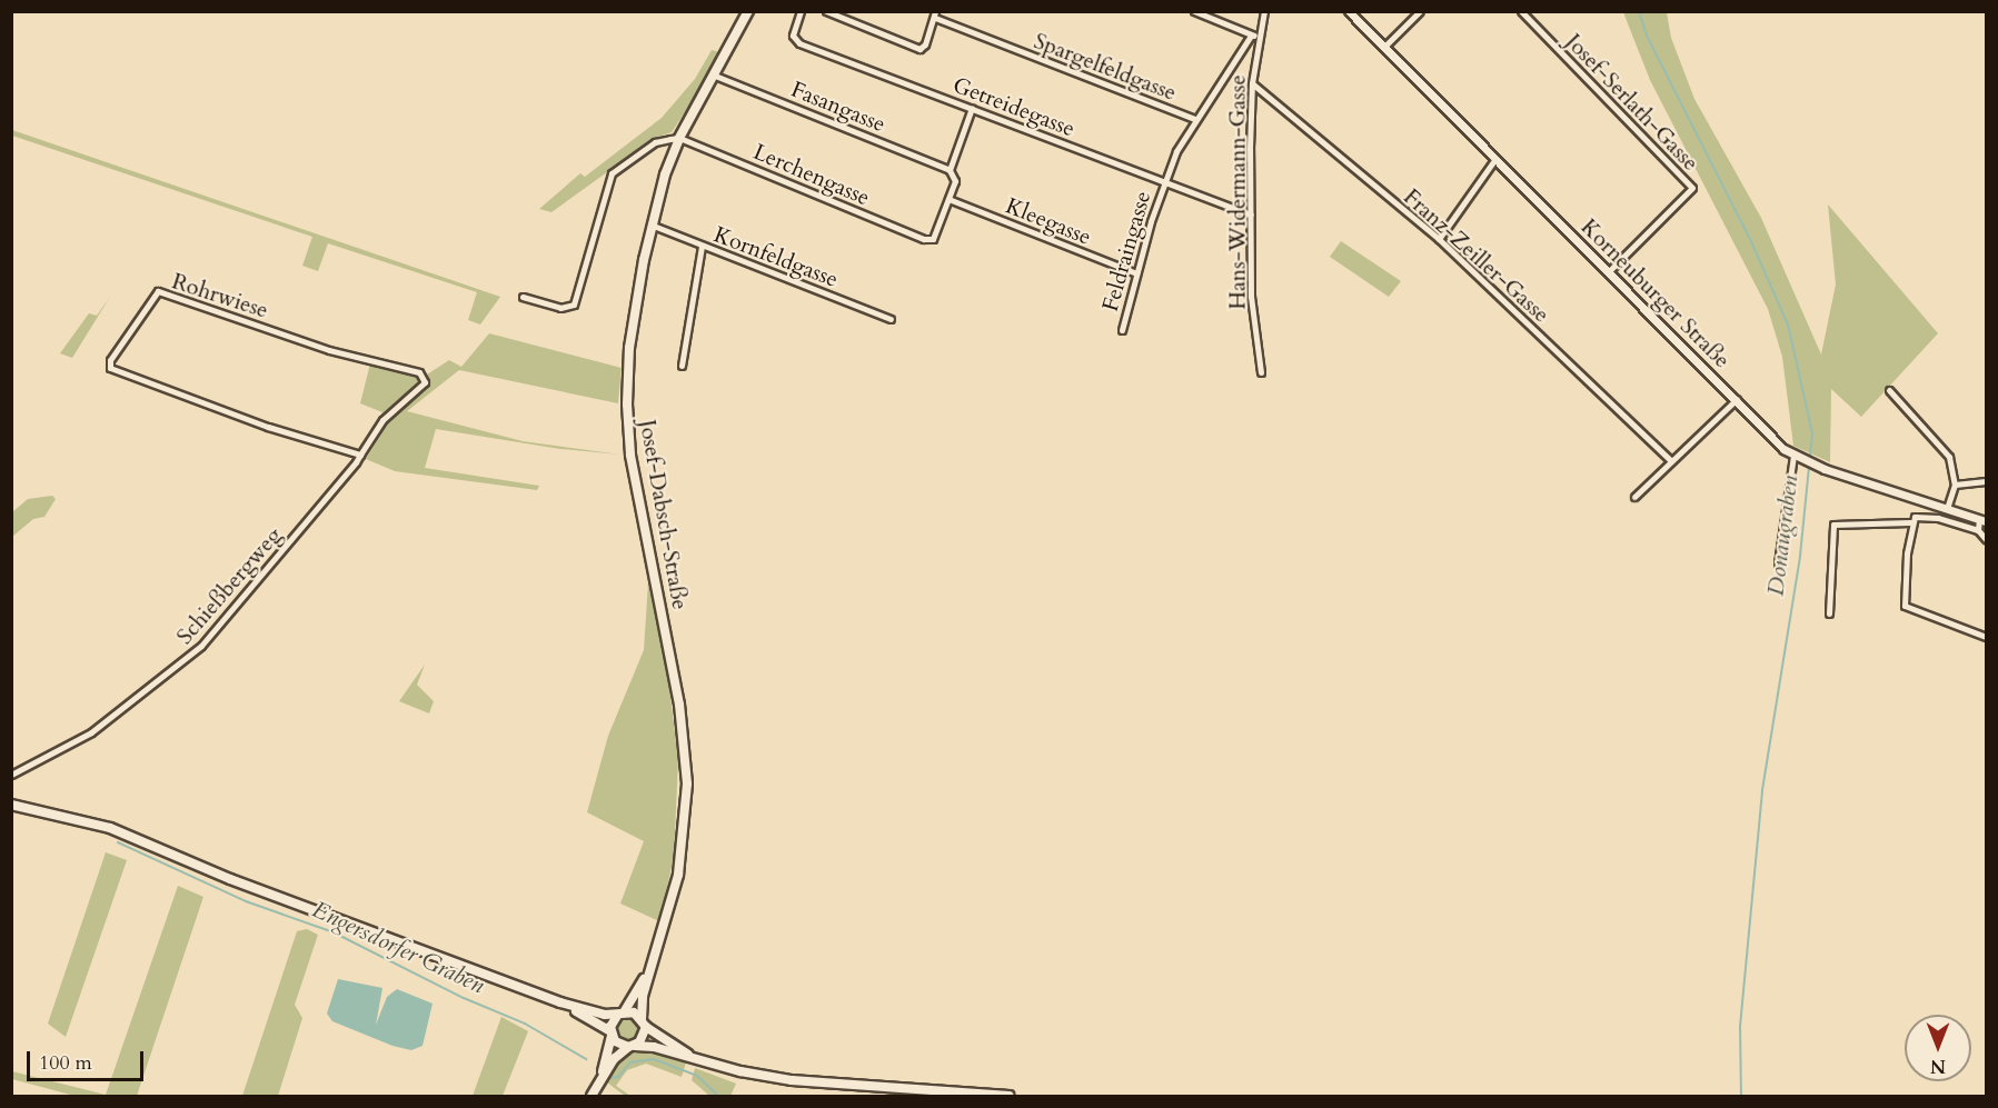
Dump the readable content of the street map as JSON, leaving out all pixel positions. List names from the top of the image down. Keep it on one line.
{"streets":{"main road":["Josef-Dabsch-Straße"],"street":["Spargelfeldgasse","Josef-Serlath-Gasse","Fasangasse","Getreidegasse","Lerchengasse","Hans-Widermann-Gasse","Kleegasse","Feldraingasse","Franz-Zeiller-Gasse","Kornfeldgasse","Korneuburger Straße","Rohrwiese","Schießbergweg"]},"crossings":[["Spargelfeldgasse","Getreidegasse"],["Spargelfeldgasse","Feldraingasse"],["Josef-Serlath-Gasse","Korneuburger Straße"],["Fasangasse","Josef-Dabsch-Straße"],["Getreidegasse","Hans-Widermann-Gasse"],["Getreidegasse","Feldraingasse"],["Lerchengasse","Kleegasse"],["Lerchengasse","Josef-Dabsch-Straße"],["Hans-Widermann-Gasse","Franz-Zeiller-Gasse"],["Kleegasse","Feldraingasse"],["Kornfeldgasse","Josef-Dabsch-Straße"],["Rohrwiese","Schießbergweg"]],"water":["Donaugraben","Engersdorfer Graben"],"scale_bar":"100 m","north":"bottom"}
